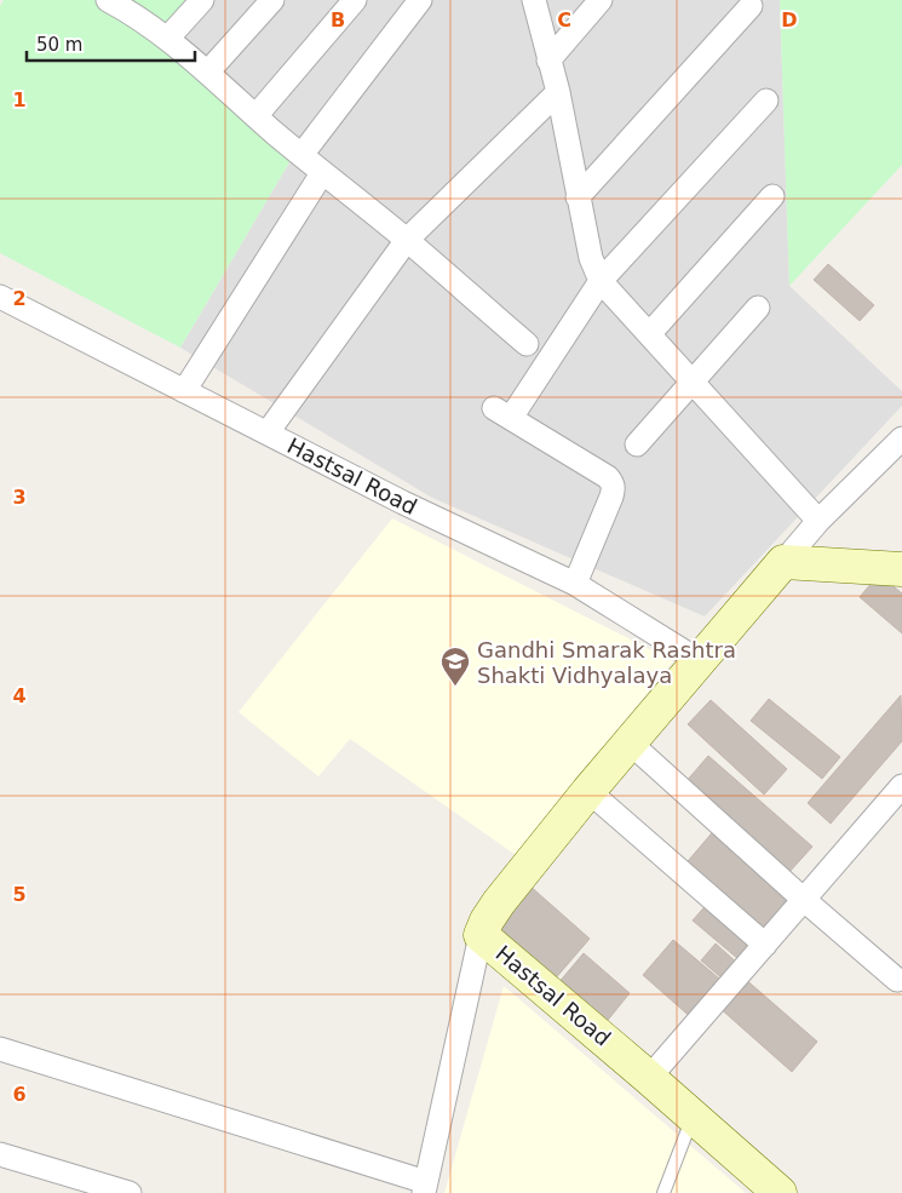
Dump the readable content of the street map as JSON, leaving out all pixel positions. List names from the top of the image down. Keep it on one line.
{"streets":{"street":["Hastsal Road"]},"places":{"school or university":["Gandhi Smarak Rashtra Shakti Vidhyalaya"]},"scale_bar":"50 m","grid":{"columns":["B","C","D"],"rows":["1","2","3","4","5","6"]}}
